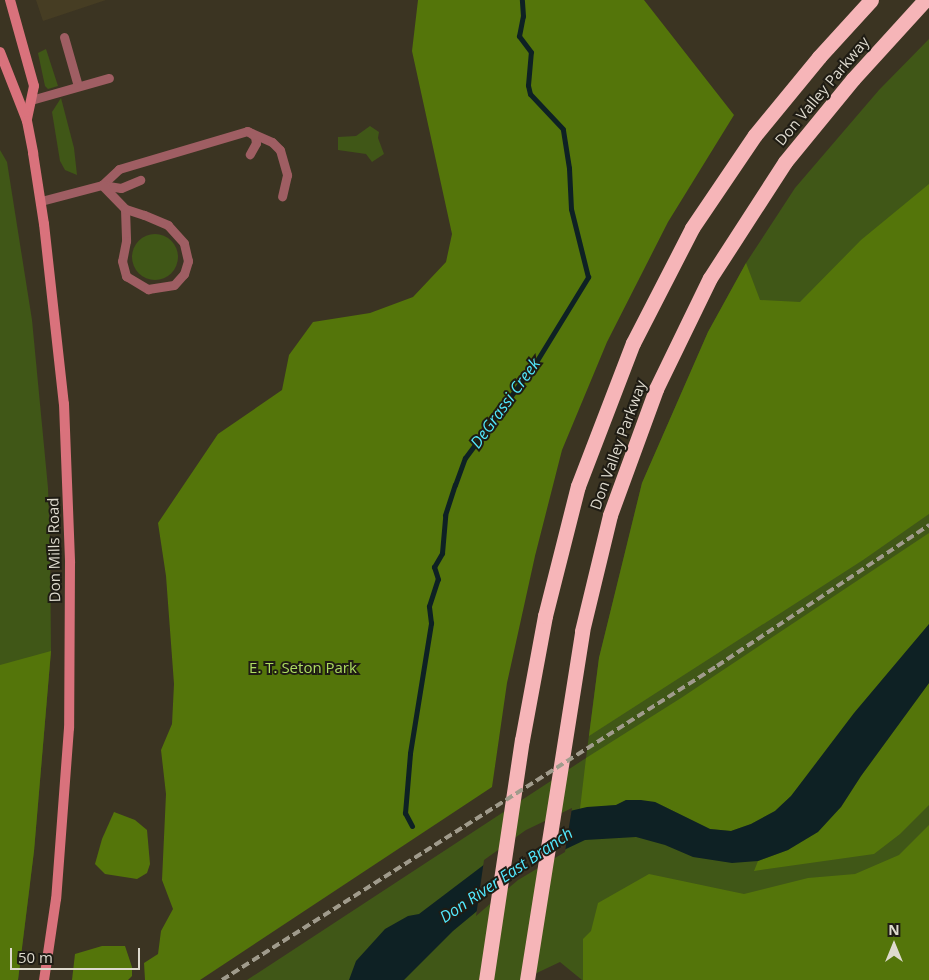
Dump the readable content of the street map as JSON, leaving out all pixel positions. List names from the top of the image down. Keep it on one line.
{"streets":{"highway":["Don Valley Parkway"],"main road":["Don Mills Road"]},"water":["DeGrassi Creek","Don River East Branch"],"parks":["E. T. Seton Park"],"scale_bar":"50 m","north":"top"}
